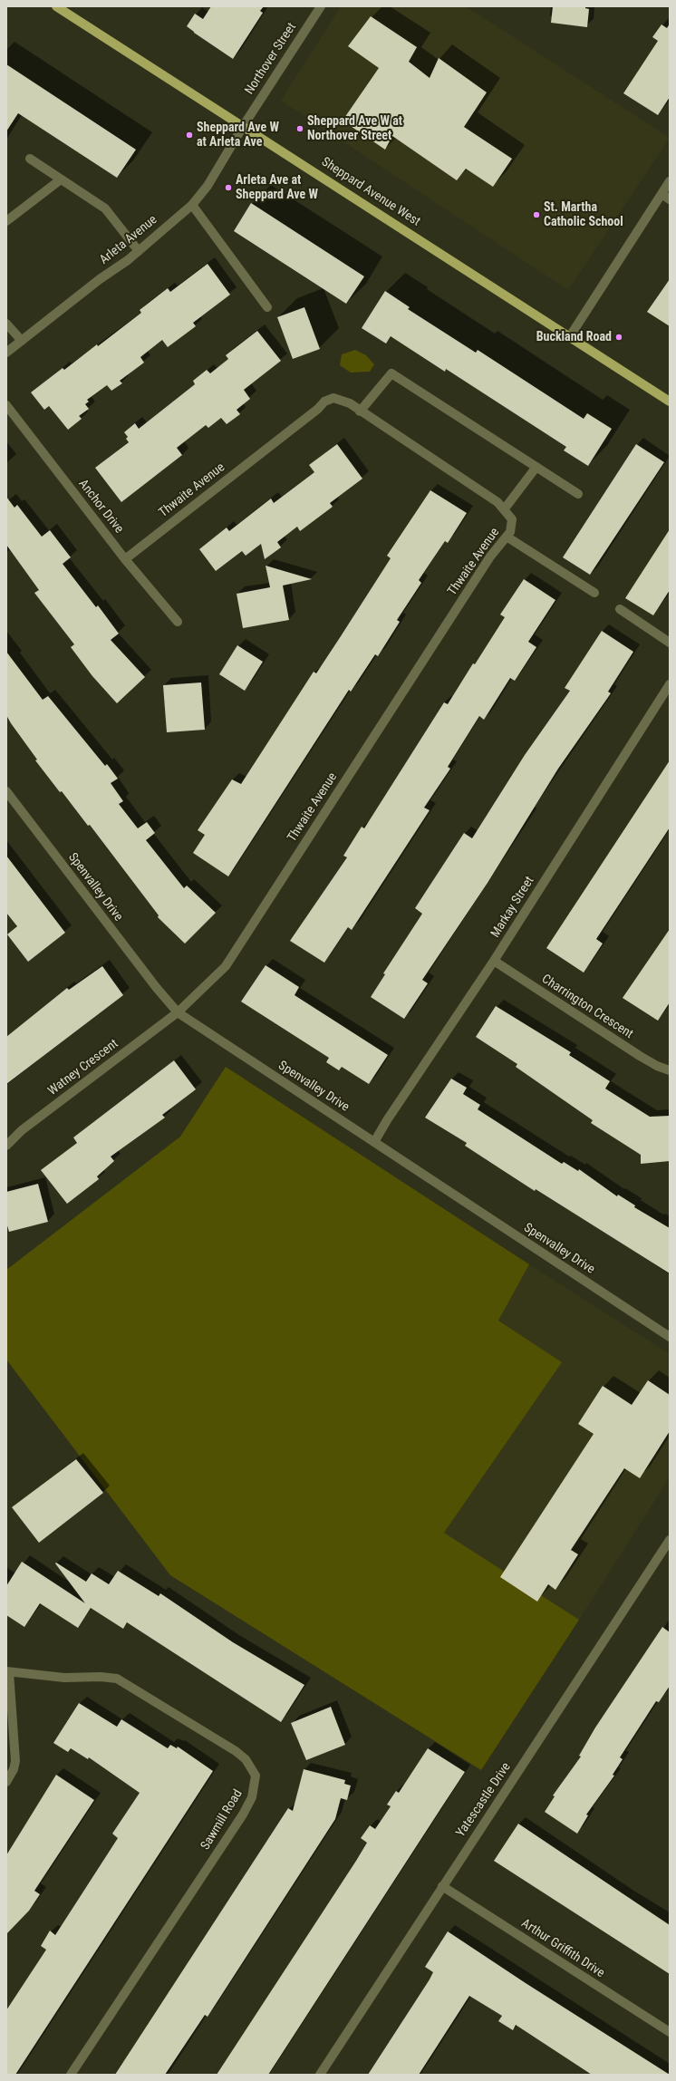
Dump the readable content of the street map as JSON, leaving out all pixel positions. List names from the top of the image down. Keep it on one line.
{"streets":{"main road":["Sheppard Avenue West"],"street":["Northover Street","Arleta Avenue","Thwaite Avenue","Anchor Drive","Spenvalley Drive","Markay Street","Charrington Crescent","Watney Crescent","Yatescastle Drive","Sawmill Road","Arthur Griffith Drive"]},"crossings":[["Northover Street","Sheppard Avenue West"],["Northover Street","Arleta Avenue"],["Sheppard Avenue West","Arleta Avenue"],["Thwaite Avenue","Anchor Drive"],["Thwaite Avenue","Spenvalley Drive"],["Thwaite Avenue","Watney Crescent"],["Spenvalley Drive","Markay Street"],["Spenvalley Drive","Watney Crescent"],["Markay Street","Charrington Crescent"],["Yatescastle Drive","Arthur Griffith Drive"]],"places":["Sheppard Ave W at Northover Street","Sheppard Ave W at Arleta Ave","Arleta Ave at Sheppard Ave W","St. Martha Catholic School","Buckland Road"]}
